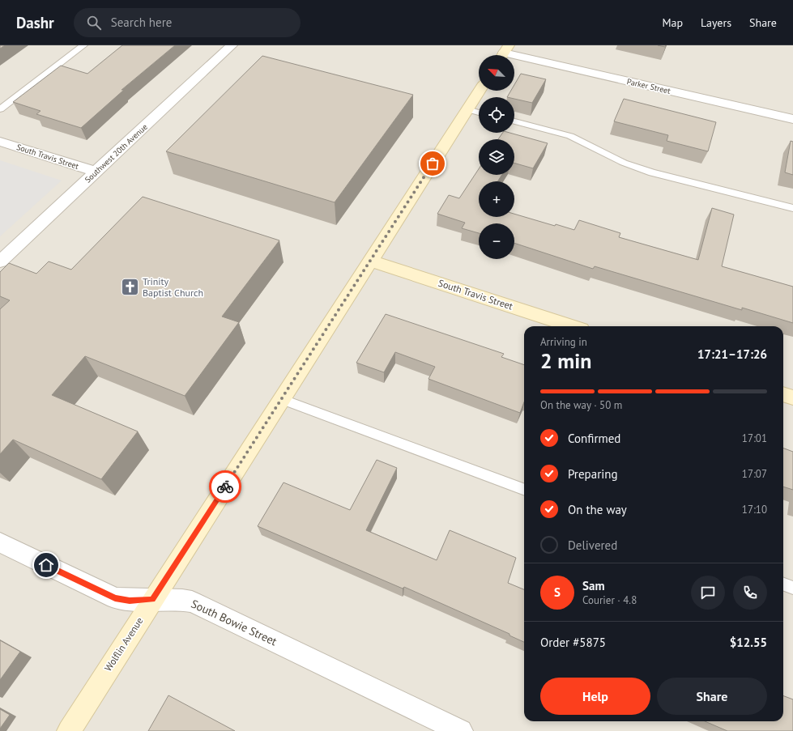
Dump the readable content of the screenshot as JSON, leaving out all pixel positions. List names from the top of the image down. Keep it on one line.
{"streets":{"main road":["South Travis Street","Wolflin Avenue"],"street":["Parker Street","Southwest 20th Avenue","South Bowie Street"]},"crossings":[["Southwest 20th Avenue","South Travis Street"],["South Travis Street","Wolflin Avenue"],["South Bowie Street","Wolflin Avenue"]],"places":{"church":["Trinity Baptist Church"]},"north":"top left","page":{"header":"Dashr","search":"Search here","nav":["Map","Layers","Share"],"map_buttons":["+","−"],"heading":["2 min","Arriving in","17:21–17:26"],"panel":["Sam","Courier · 4.8","Order #5875","$12.55"],"bar":"On the way · 50 m","list":[["Confirmed","17:01"],["Preparing","17:07"],["On the way","17:10"],"Delivered"],"round":"S","buttons":["Help","Share"]}}
